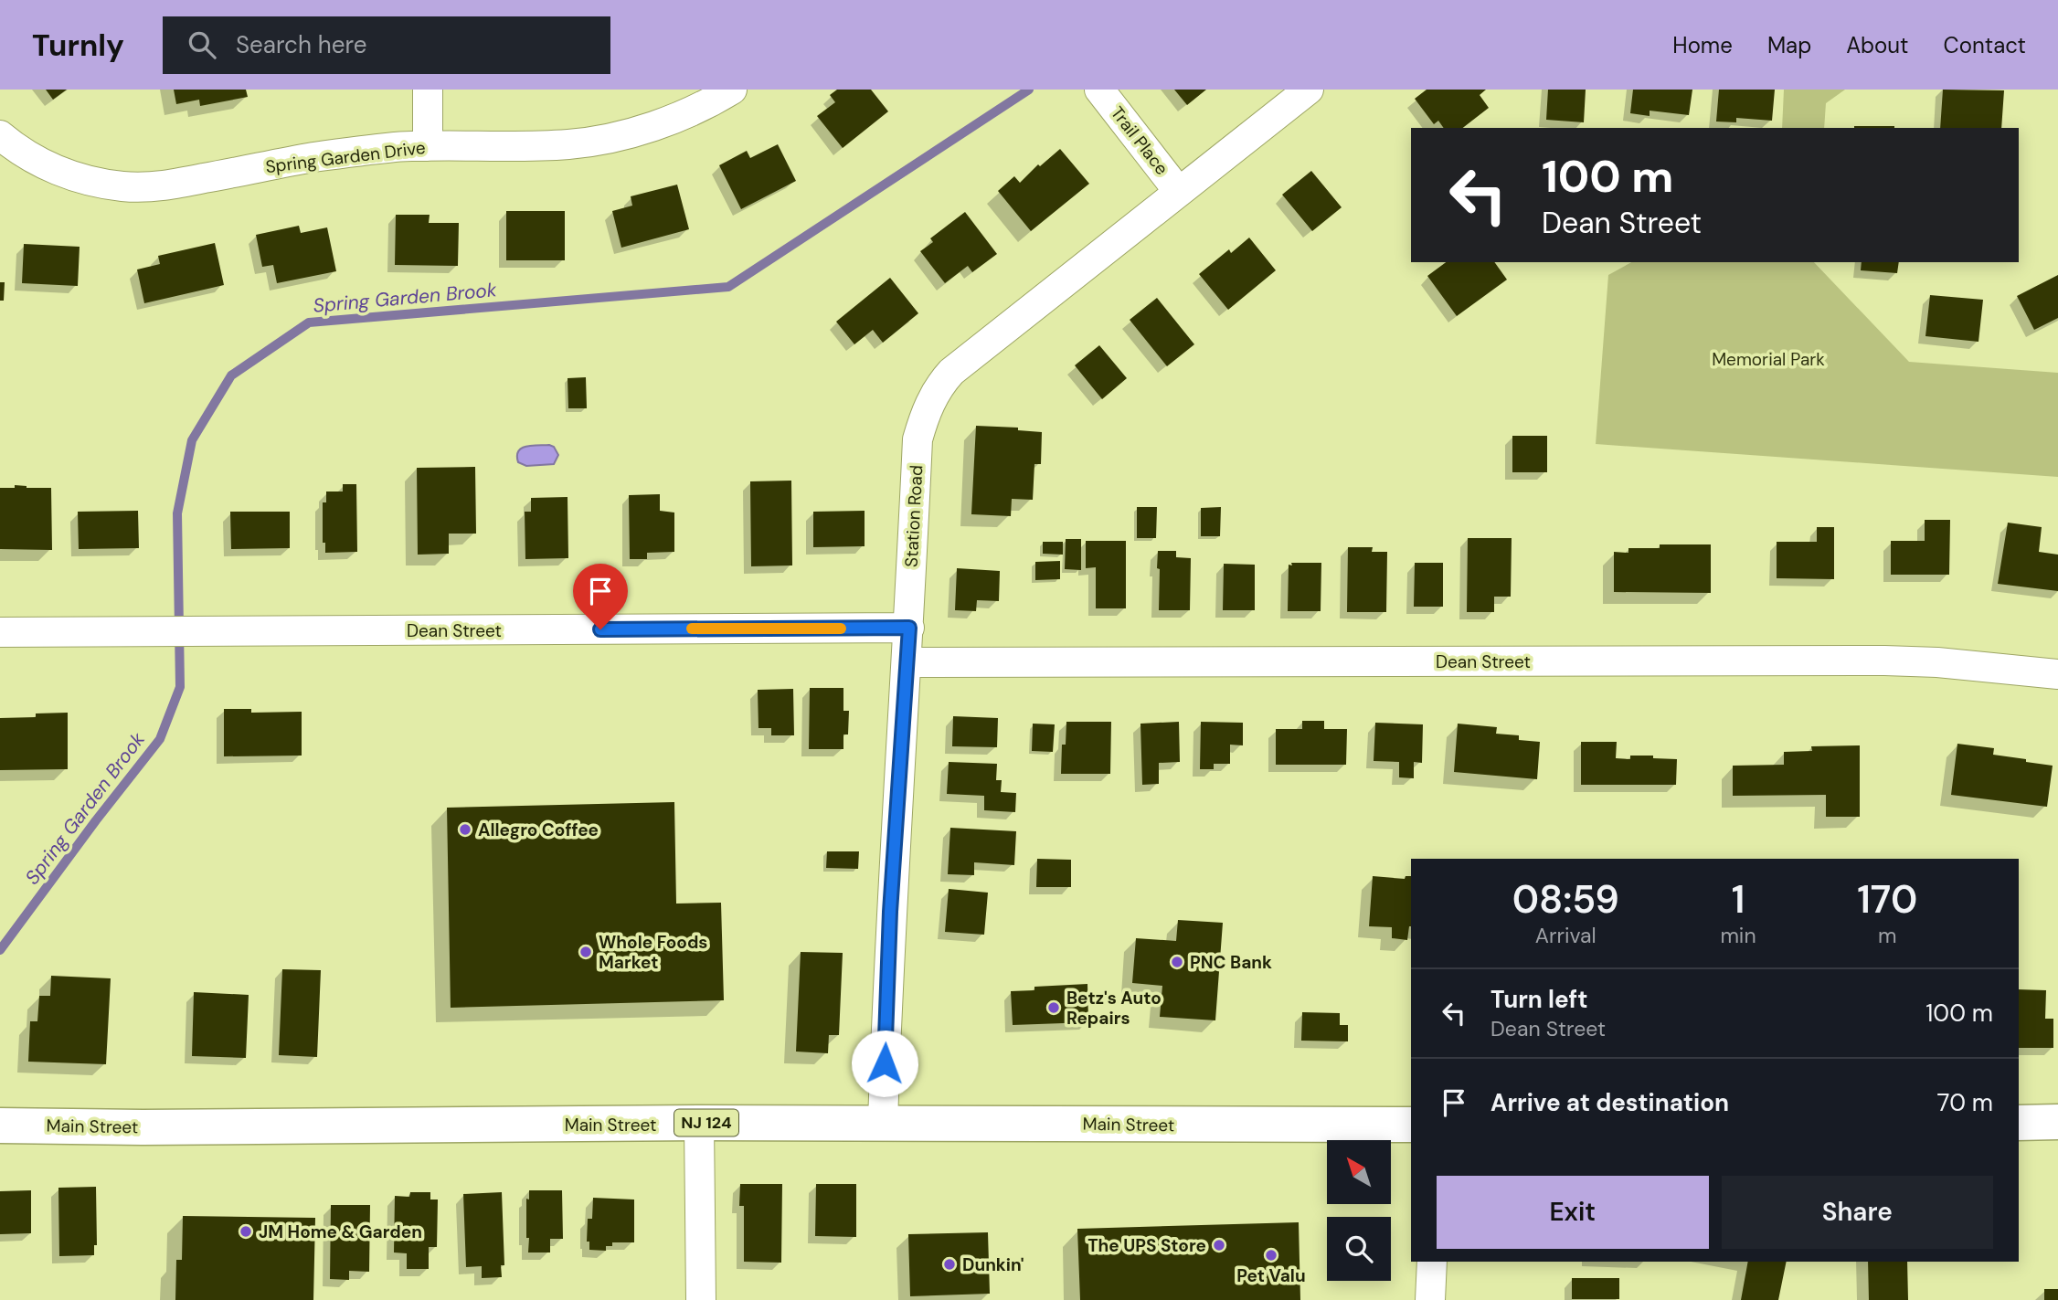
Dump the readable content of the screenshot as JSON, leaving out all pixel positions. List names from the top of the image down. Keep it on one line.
{"streets":{"main road":["NJ 124","Main Street"],"street":["Trail Place","Spring Garden Drive","Station Road","Dean Street"]},"crossings":[["Trail Place","Station Road"],["Station Road","Dean Street"],["Station Road","Main Street"]],"water":["Spring Garden Brook"],"parks":["Memorial Park"],"places":["Allegro Coffee","Whole Foods Market","PNC Bank","Betz's Auto Repairs","JM Home & Garden","The UPS Store","Pet Valu","Dunkin'"],"north":"top left","page":{"header":"Turnly","search":"Search here","nav":["Home","Map","About","Contact"],"turn":["100 m","Dean Street"],"eta":["08:59","Arrival","1","min","170","m"],"list":[{"name":"Turn left","note":"Dean Street","value":"100 m"},{"name":"Arrive at destination","value":"70 m"}],"buttons":["Exit","Share"]}}
